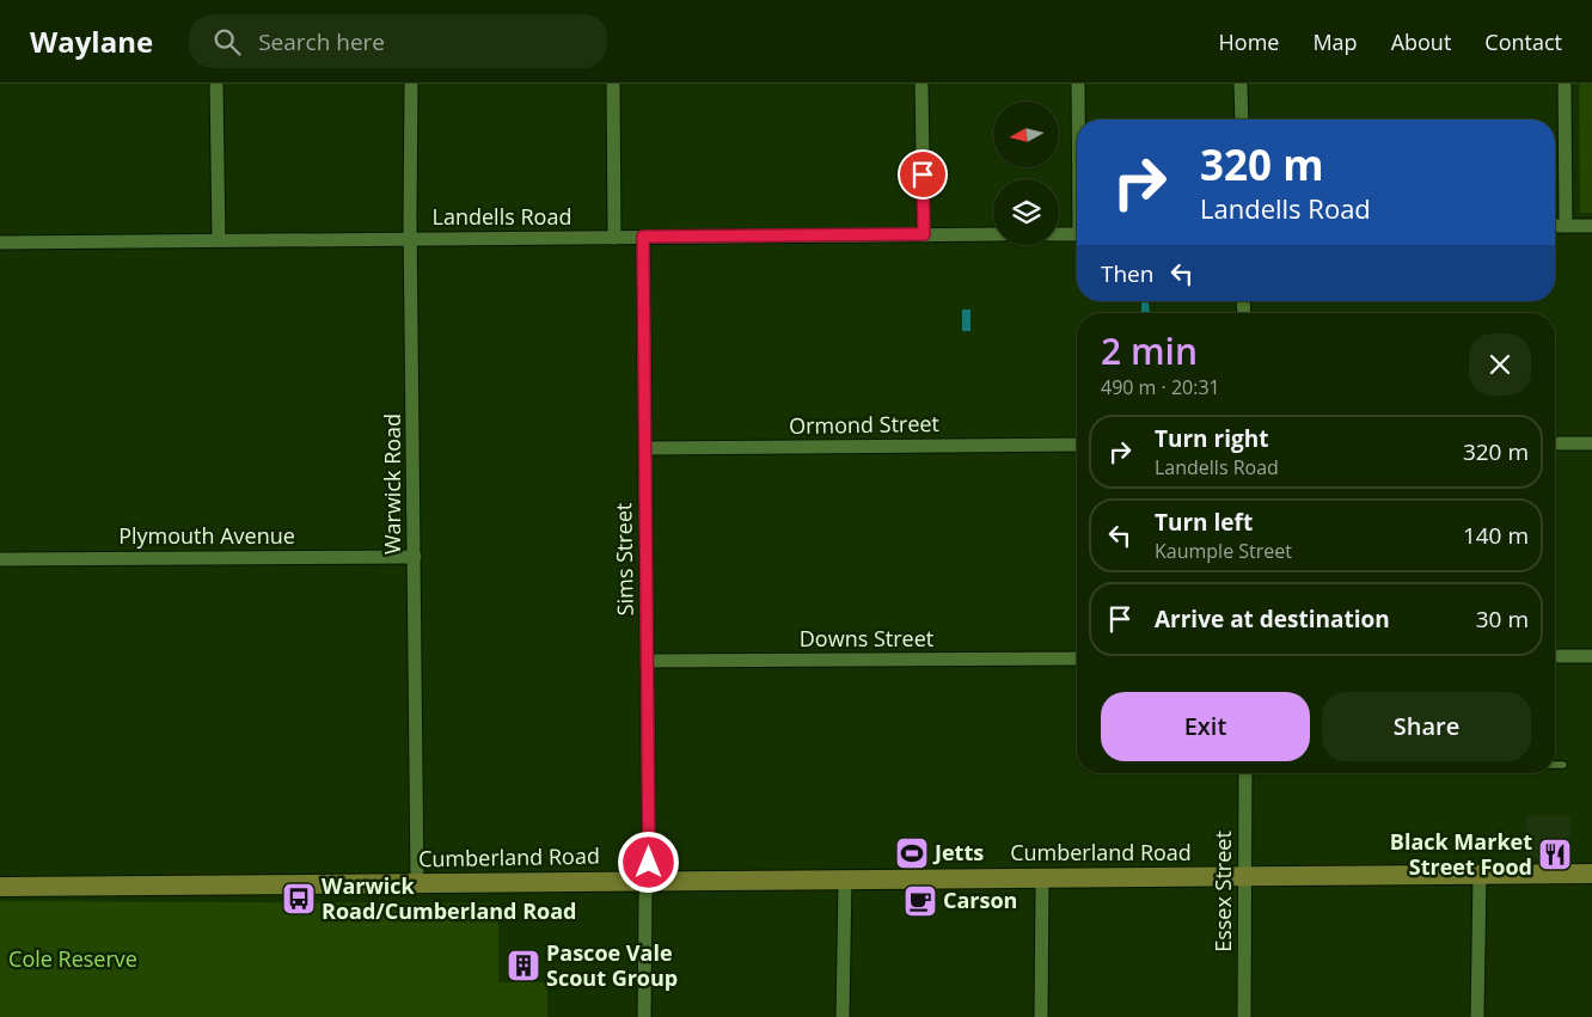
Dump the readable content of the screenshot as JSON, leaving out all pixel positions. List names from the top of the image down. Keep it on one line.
{"streets":{"main road":["Cumberland Road"],"street":["Landells Road","Ormond Street","Warwick Road","Plymouth Avenue","Sims Street","Downs Street","Essex Street"]},"crossings":[["Landells Road","Warwick Road"],["Landells Road","Sims Street"],["Ormond Street","Sims Street"],["Warwick Road","Plymouth Avenue"],["Warwick Road","Cumberland Road"],["Sims Street","Downs Street"],["Sims Street","Cumberland Road"],["Cumberland Road","Essex Street"]],"parks":["Cole Reserve"],"places":{"sports":["Jetts"],"restaurant":["Black Market Street Food"],"bus stop":["Warwick Road/Cumberland Road"],"cafe":["Carson"],"building":["Pascoe Vale Scout Group"]},"north":"left","page":{"header":"Waylane","search":"Search here","nav":["Home","Map","About","Contact"],"turn":["320 m","Landells Road"],"then":"Then","heading":["2 min","490 m · 20:31"],"list":[{"name":"Turn right","note":"Landells Road","value":"320 m"},{"name":"Turn left","note":"Kaumple Street","value":"140 m"},{"name":"Arrive at destination","value":"30 m"}],"buttons":["Exit","Share"]}}
